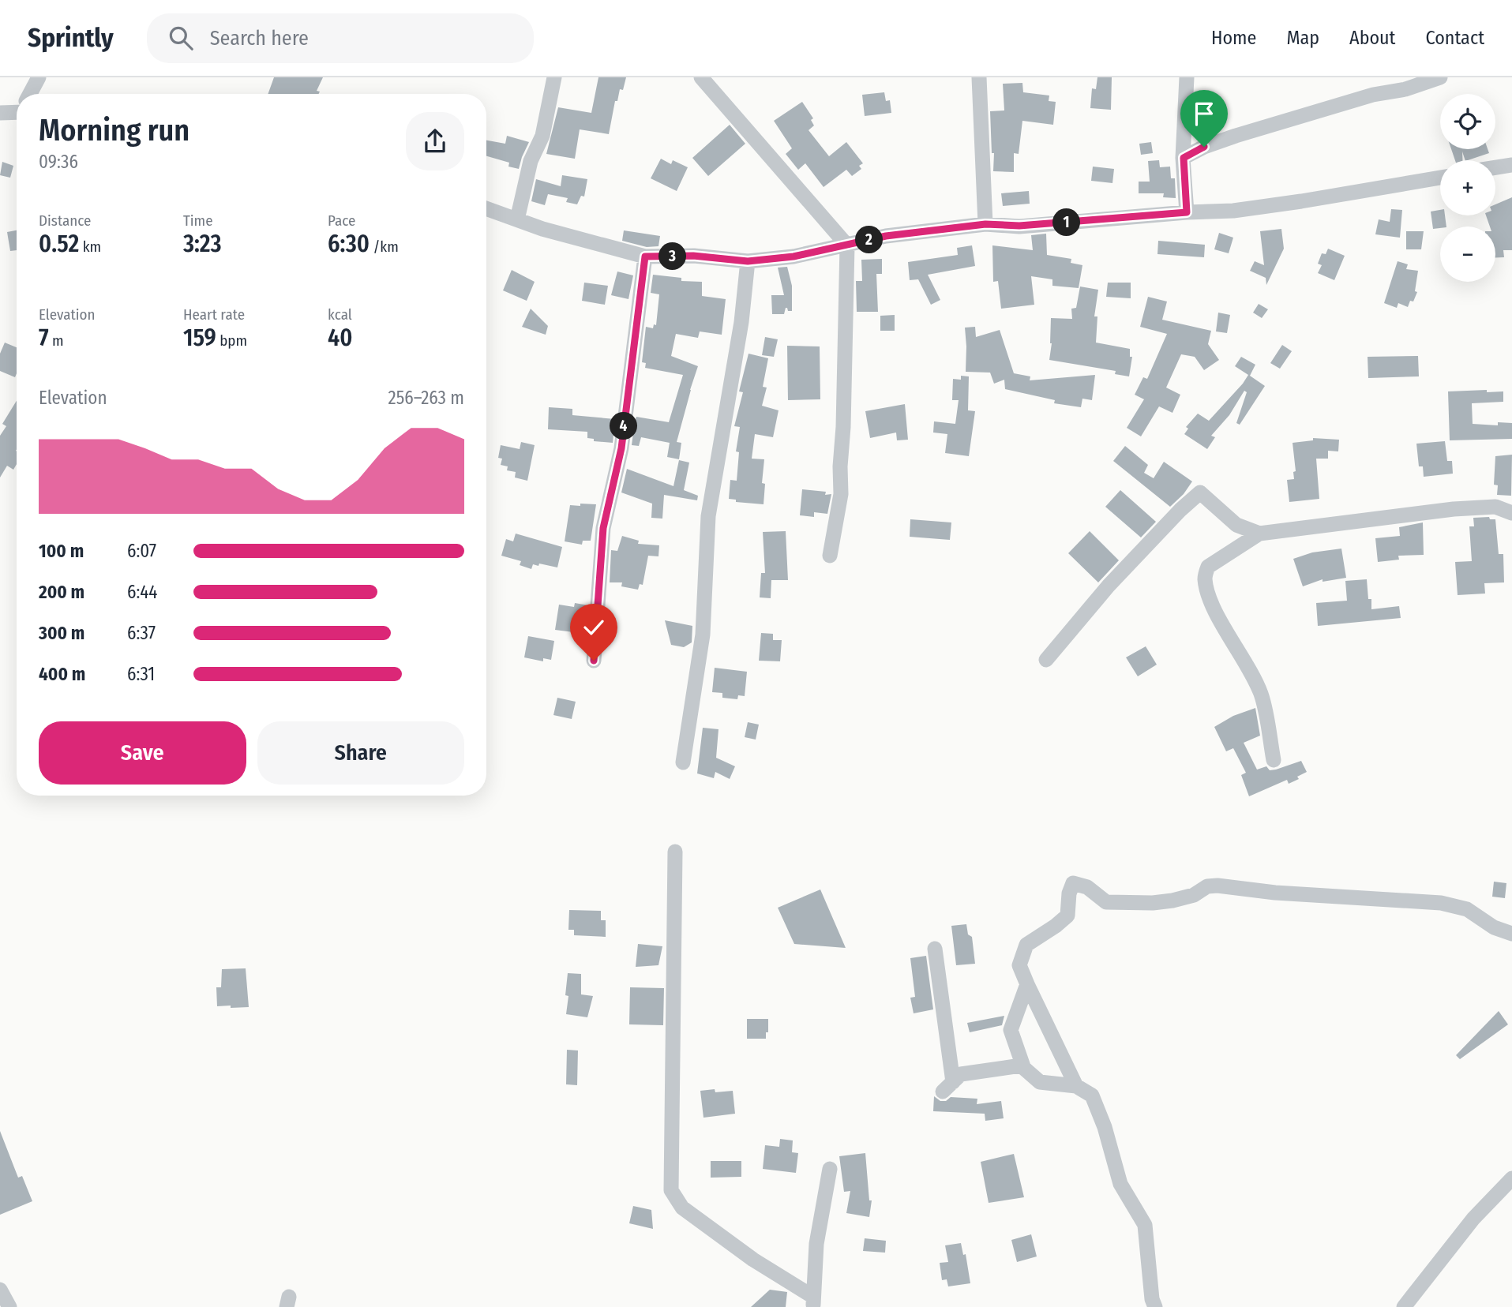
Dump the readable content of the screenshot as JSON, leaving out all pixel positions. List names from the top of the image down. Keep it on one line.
{"page":{"header":"Sprintly","search":"Search here","nav":["Home","Map","About","Contact"],"map_buttons":["+","−"],"heading":["Morning run","09:36"],"stats":[["Distance","0.52 km"],["Time","3:23"],["Pace","6:30 /km"],["Elevation","7 m"],["Heart rate","159 bpm"],["kcal","40"]],"pins":["1","2","3","4"],"chart":["Elevation","256–263 m"],"list":[{"name":"100 m","note":"6:07"},{"name":"200 m","note":"6:44"},{"name":"300 m","note":"6:37"},{"name":"400 m","note":"6:31"}],"buttons":["Save","Share"]}}
